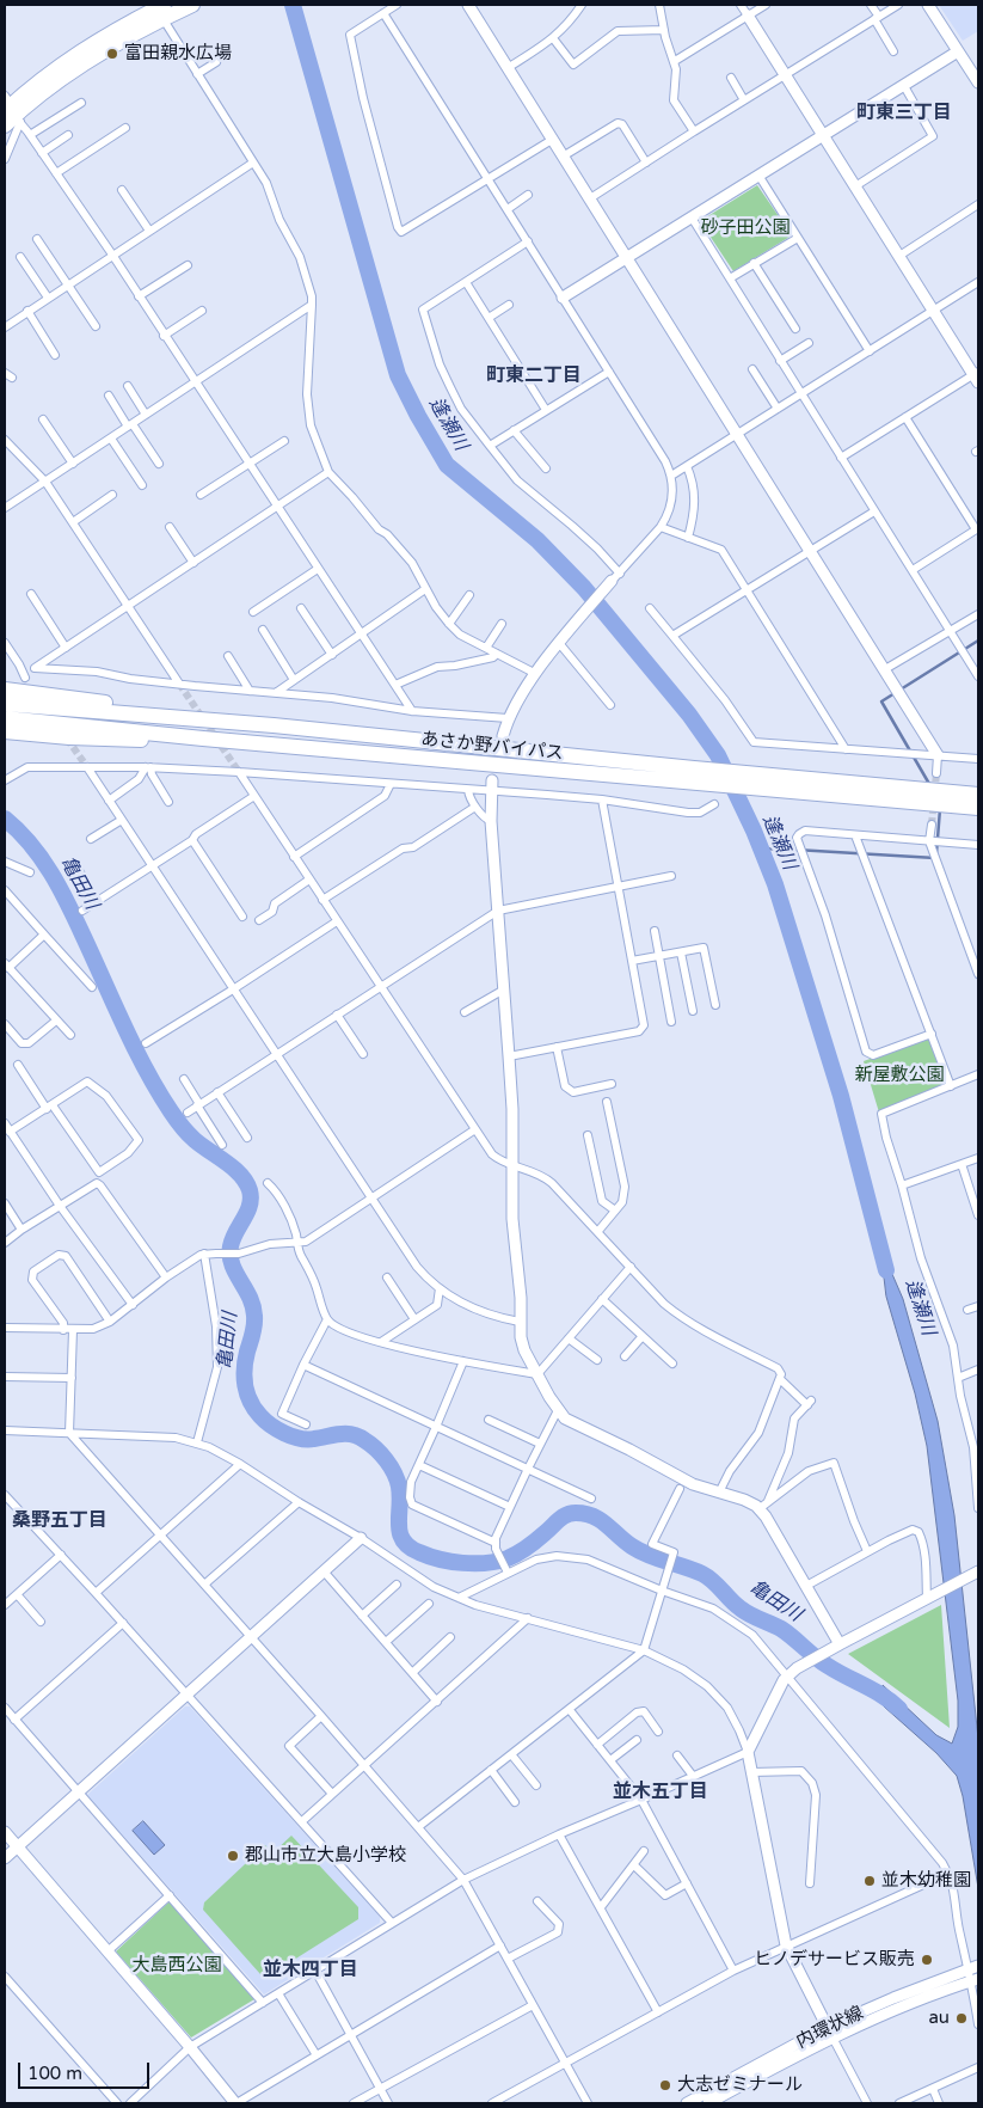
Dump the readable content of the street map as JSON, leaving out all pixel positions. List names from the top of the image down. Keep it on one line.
{"streets":{"highway":["あさか野バイパス"],"street":["内環状線"]},"districts":["町東三丁目","町東二丁目","桑野五丁目","並木五丁目","並木四丁目"],"water":["逢瀬川","亀田川"],"parks":["砂子田公園","新屋敷公園","大島西公園"],"places":["富田親水広場","郡山市立大島小学校","並木幼稚園","ヒノデサービス販売","au","大志ゼミナール"],"scale_bar":"100 m"}
